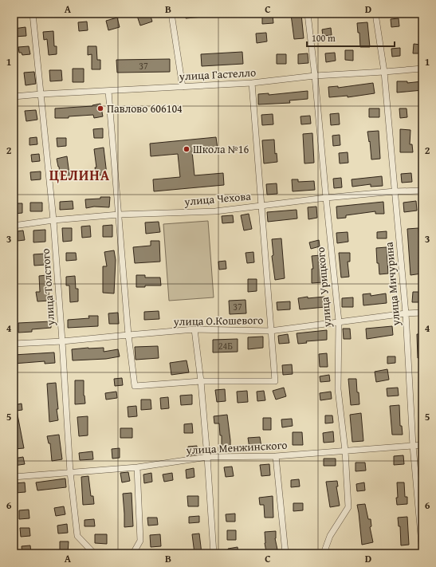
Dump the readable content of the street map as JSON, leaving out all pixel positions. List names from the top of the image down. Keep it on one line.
{"streets":{"street":["улица Гастелло","улица Чехова","улица Мичурина","улица Толстого","улица Урицкого","улица О.Кошевого","улица Менжинского"]},"crossings":[["улица Гастелло","улица Мичурина"],["улица Гастелло","улица Толстого"],["улица Гастелло","улица Урицкого"],["улица Чехова","улица Мичурина"],["улица Чехова","улица Толстого"],["улица Чехова","улица Урицкого"],["улица Мичурина","улица О.Кошевого"],["улица Мичурина","улица Менжинского"],["улица Толстого","улица О.Кошевого"],["улица Толстого","улица Менжинского"],["улица Урицкого","улица О.Кошевого"],["улица Урицкого","улица Менжинского"]],"districts":["ЦЕЛИНА"],"places":["Павлово 606104","Школа №16"],"house_numbers":["37","37","24Б"],"scale_bar":"100 m","grid":{"columns":["A","B","C","D"],"rows":["1","2","3","4","5","6"]}}
